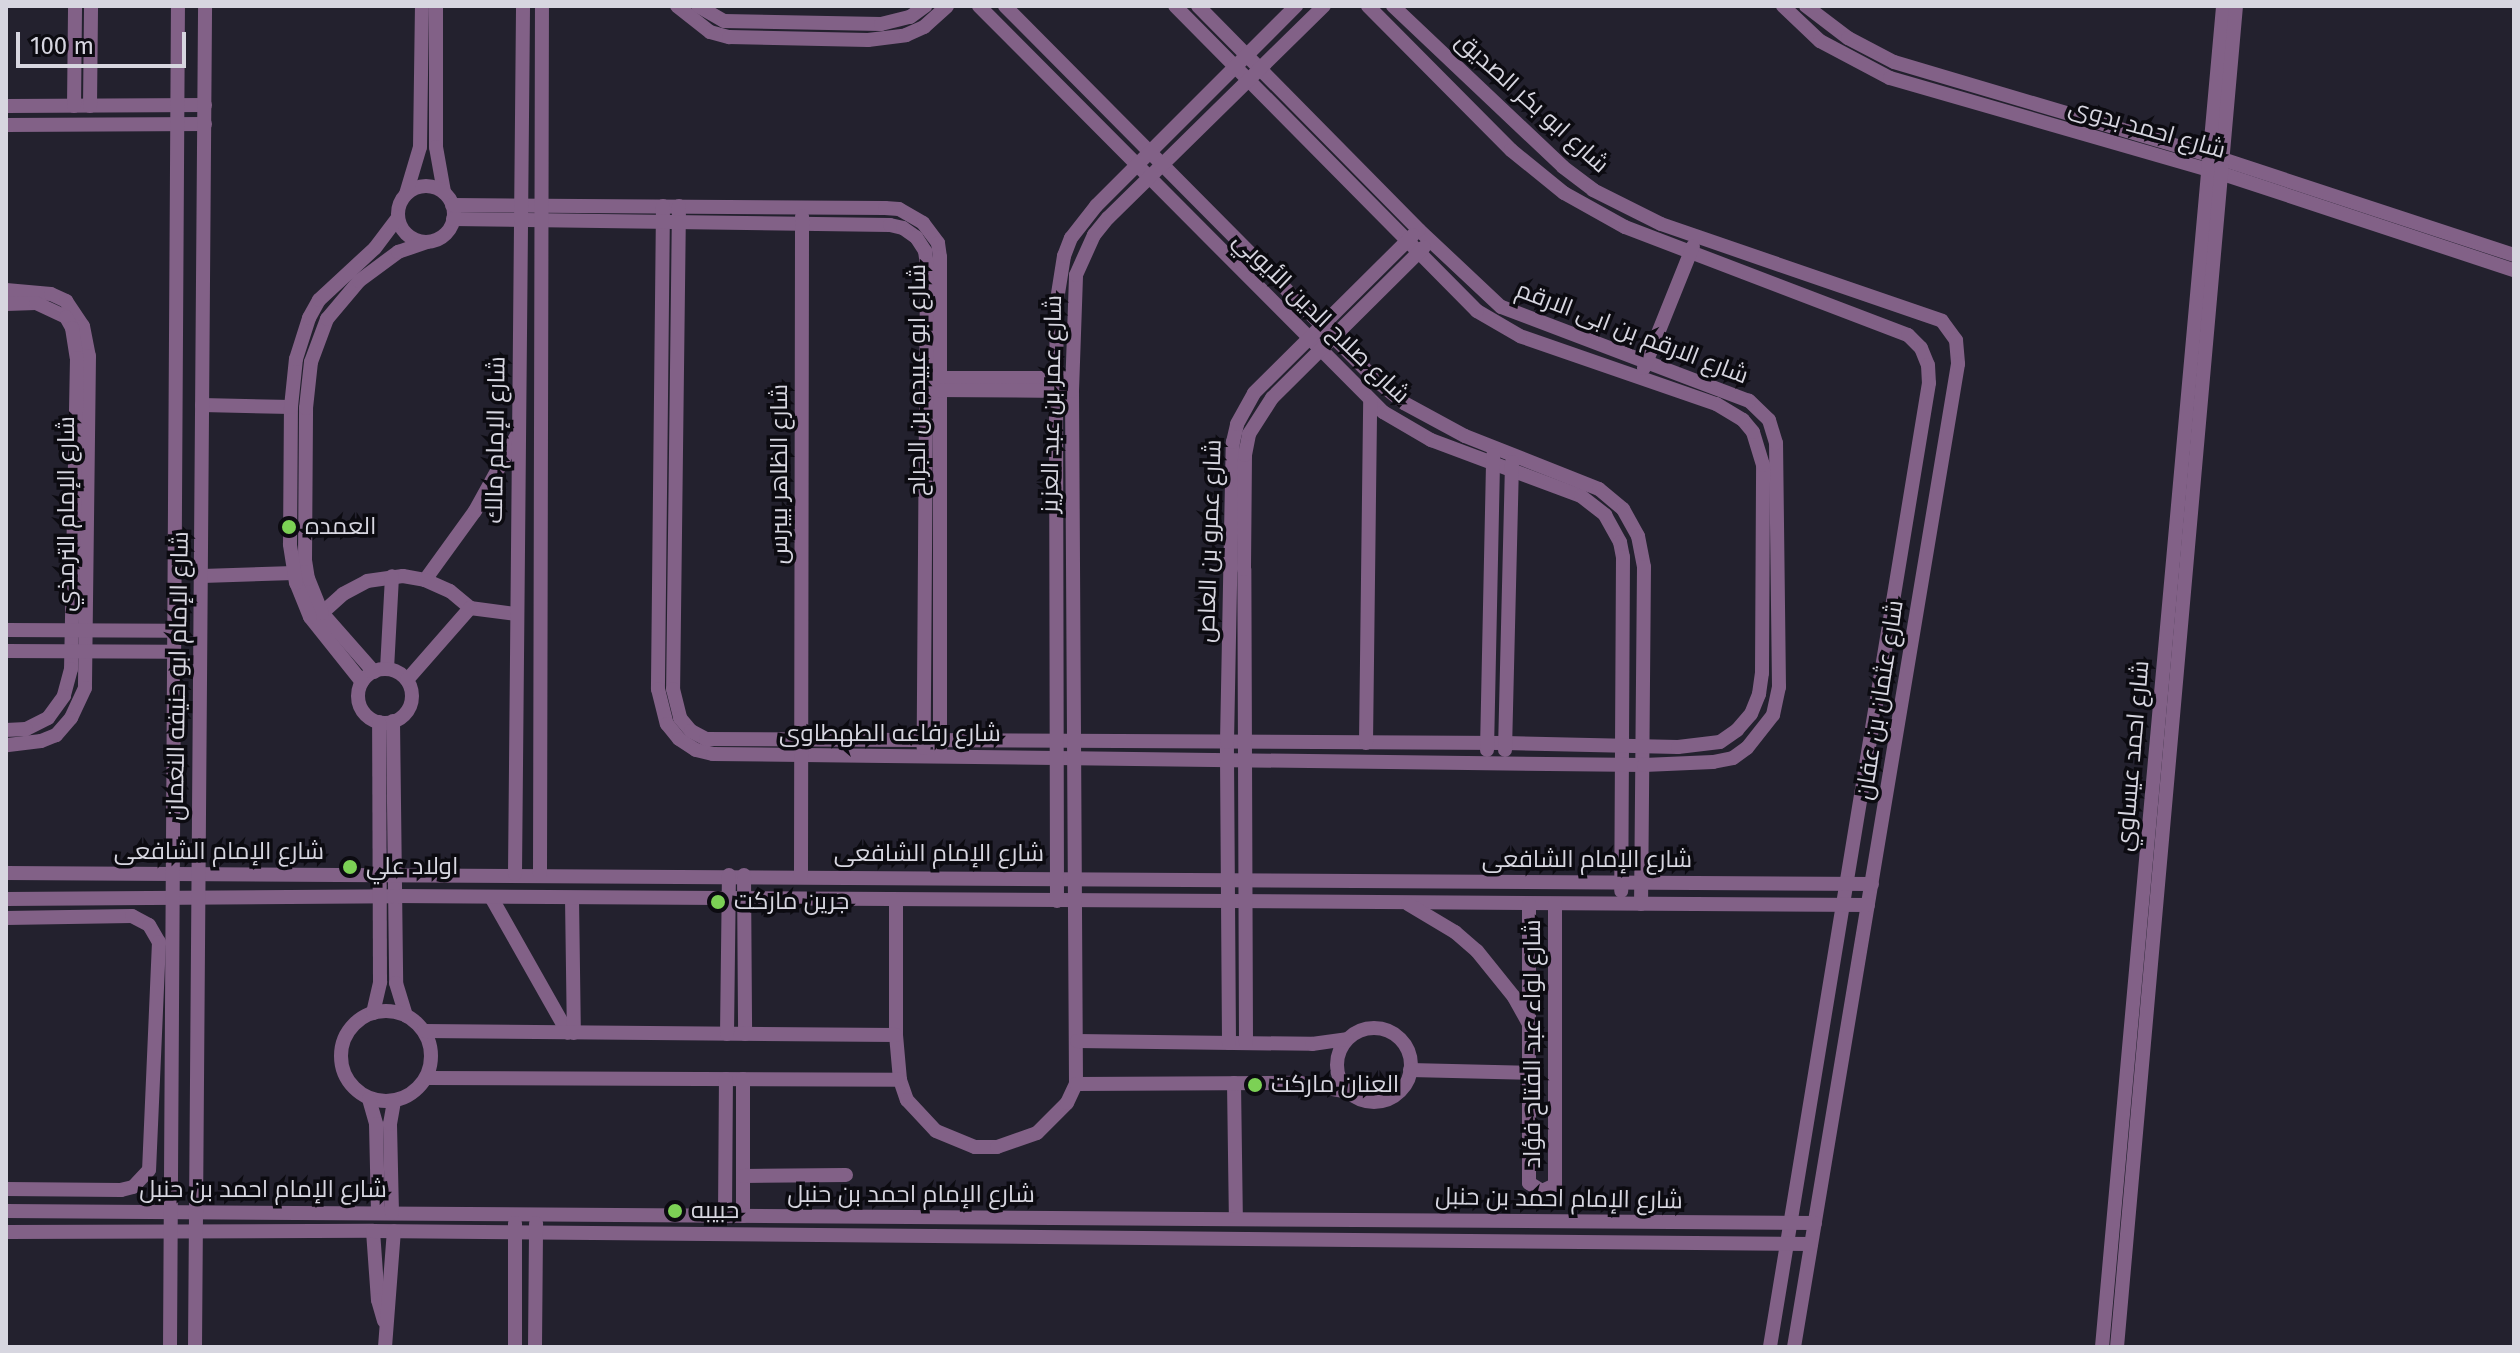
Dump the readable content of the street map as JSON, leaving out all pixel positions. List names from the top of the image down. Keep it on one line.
{"streets":{"street":["شارع ابو بكر الصديق","شارع احمد بدوى","شارع صلاح الدين الأيوبي","شارع الارقم بن ابى الارقم","شارع ابو عبيده بن الجراح","شارع عمر بن عبد العزيز","شارع الإمام مالك","شارع الظاهر بيبرس","شارع الإمام الترمذي","شارع عمرو بن العاص","شارع الإمام ابو حنيفه النعمان","شارع عثمان بن عفان","شارع رفاعه الطهطاوى","شارع احمد عيساوي","شارع الإمام الشافعى","شارع لواء عبد الفتاح فؤاد","شارع الإمام احمد بن حنبل"]},"crossings":[["شارع ابو بكر الصديق","شارع عثمان بن عفان"],["شارع احمد بدوى","شارع احمد عيساوي"],["شارع صلاح الدين الأيوبي","شارع الارقم بن ابى الارقم"],["شارع صلاح الدين الأيوبي","شارع عمر بن عبد العزيز"],["شارع صلاح الدين الأيوبي","شارع عمرو بن العاص"],["شارع صلاح الدين الأيوبي","شارع رفاعه الطهطاوى"],["شارع صلاح الدين الأيوبي","شارع الإمام الشافعى"],["شارع الارقم بن ابى الارقم","شارع عمر بن عبد العزيز"],["شارع الارقم بن ابى الارقم","شارع عمرو بن العاص"],["شارع الارقم بن ابى الارقم","شارع رفاعه الطهطاوى"],["شارع ابو عبيده بن الجراح","شارع الإمام مالك"],["شارع ابو عبيده بن الجراح","شارع الظاهر بيبرس"],["شارع ابو عبيده بن الجراح","شارع رفاعه الطهطاوى"],["شارع عمر بن عبد العزيز","شارع رفاعه الطهطاوى"],["شارع عمر بن عبد العزيز","شارع الإمام الشافعى"],["شارع الإمام مالك","شارع الإمام الشافعى"],["شارع الظاهر بيبرس","شارع رفاعه الطهطاوى"],["شارع الظاهر بيبرس","شارع الإمام الشافعى"],["شارع عمرو بن العاص","شارع رفاعه الطهطاوى"],["شارع عمرو بن العاص","شارع الإمام الشافعى"],["شارع الإمام ابو حنيفه النعمان","شارع الإمام الشافعى"],["شارع الإمام ابو حنيفه النعمان","شارع الإمام احمد بن حنبل"],["شارع عثمان بن عفان","شارع الإمام الشافعى"],["شارع عثمان بن عفان","شارع الإمام احمد بن حنبل"],["شارع الإمام الشافعى","شارع لواء عبد الفتاح فؤاد"]],"places":["العمده","اولاد علي","جرين ماركت","العنان ماركت","حبيبه"],"scale_bar":"100 m"}
